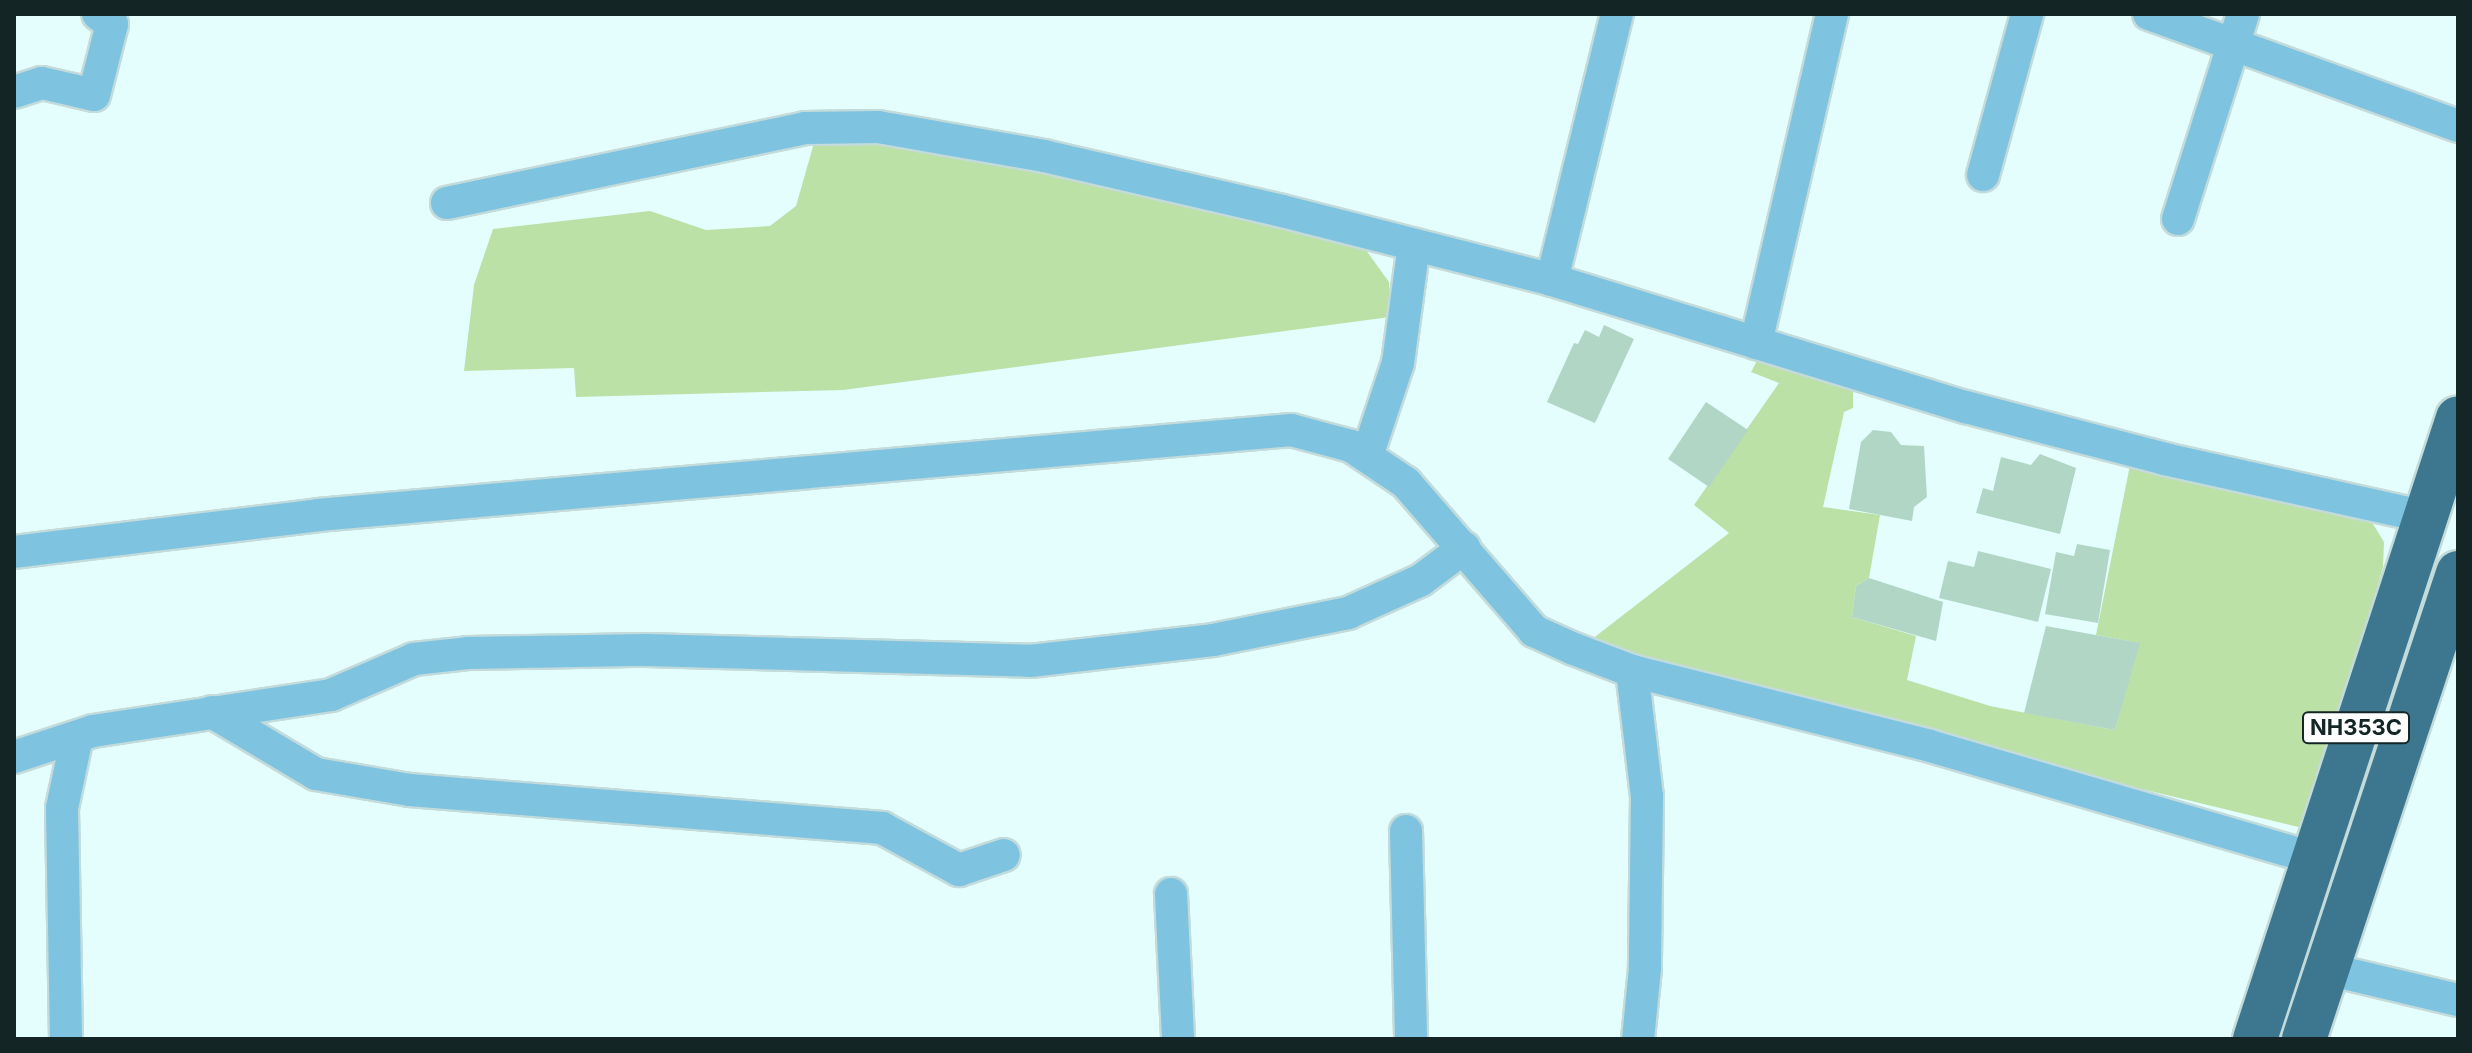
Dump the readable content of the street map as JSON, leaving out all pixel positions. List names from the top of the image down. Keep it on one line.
{"streets":{"highway":["NH353C"]}}
